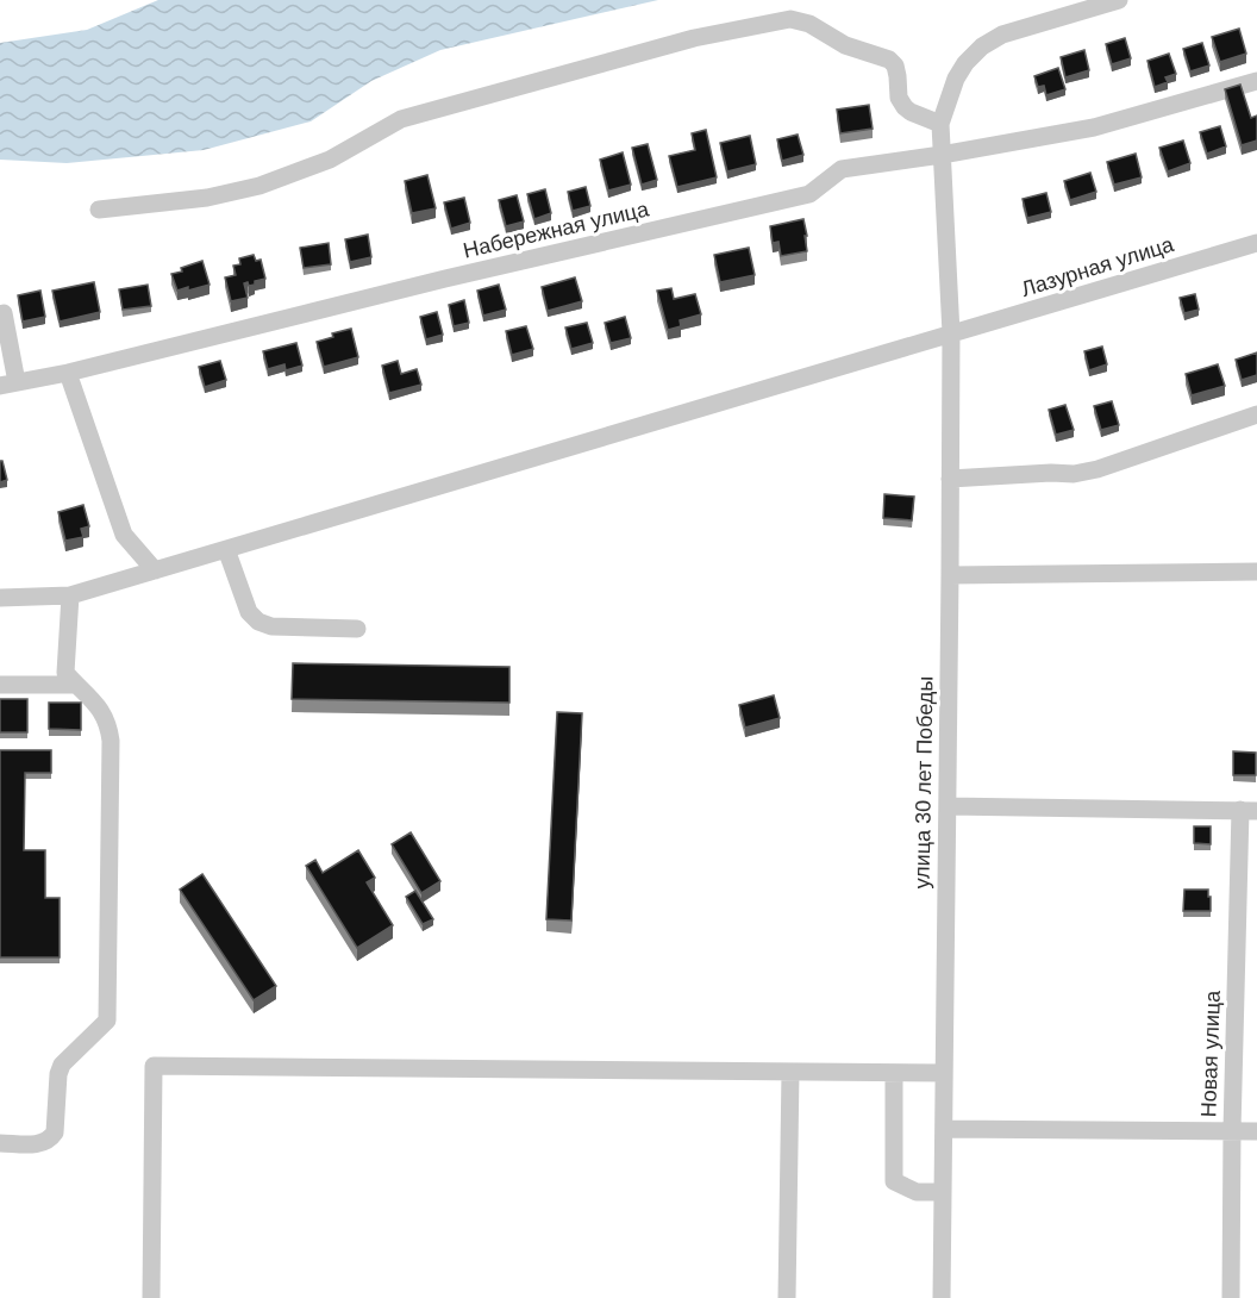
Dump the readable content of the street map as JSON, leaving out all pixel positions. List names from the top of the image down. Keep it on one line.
{"streets":{"street":["Набережная улица","Лазурная улица","улица 30 лет Победы","Новая улица"]},"crossings":[["Лазурная улица","улица 30 лет Победы"]]}
